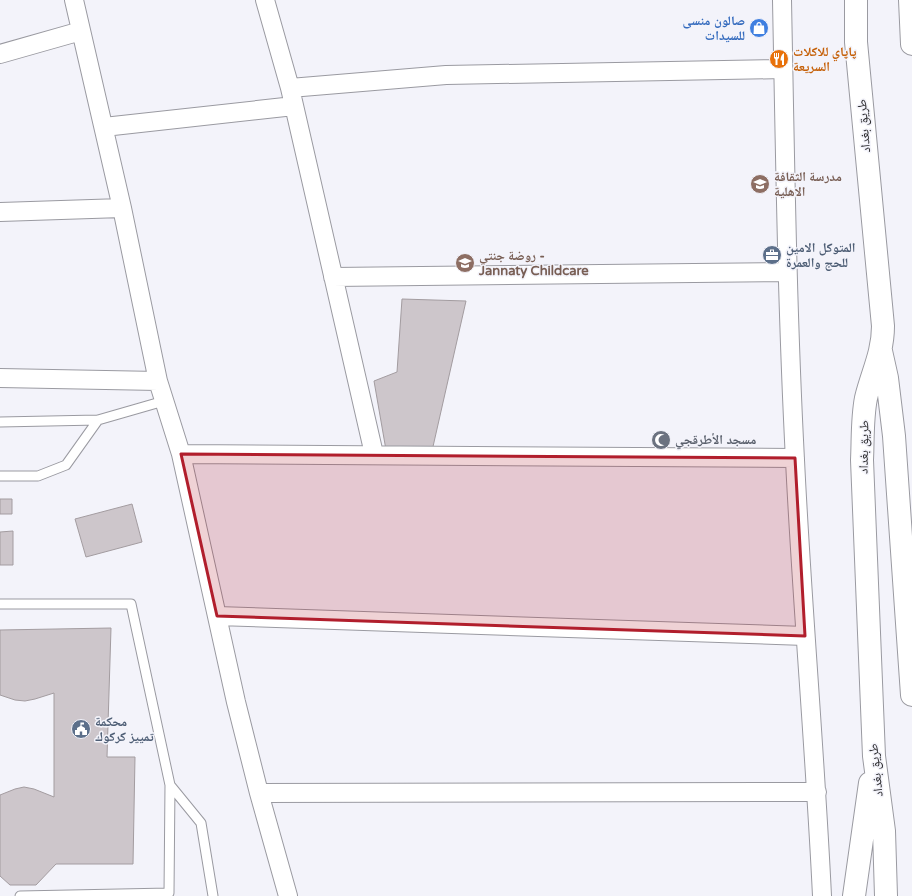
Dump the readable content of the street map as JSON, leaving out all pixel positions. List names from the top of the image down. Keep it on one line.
{"streets":{"main road":["طريق بغداد"]},"places":{"shop":["صالون منسى للسيدات"],"restaurant":["پاپاي للاكلات السريعة"],"school or university":["مدرسة الثقافة الاهلية","روضة جنتي - Jannaty Childcare"],"office":["المتوكل الامين للحج والعمرة"],"mosque":["مسجد الأطرقجي"],"public building":["محكمة تمييز كركوك"]}}
